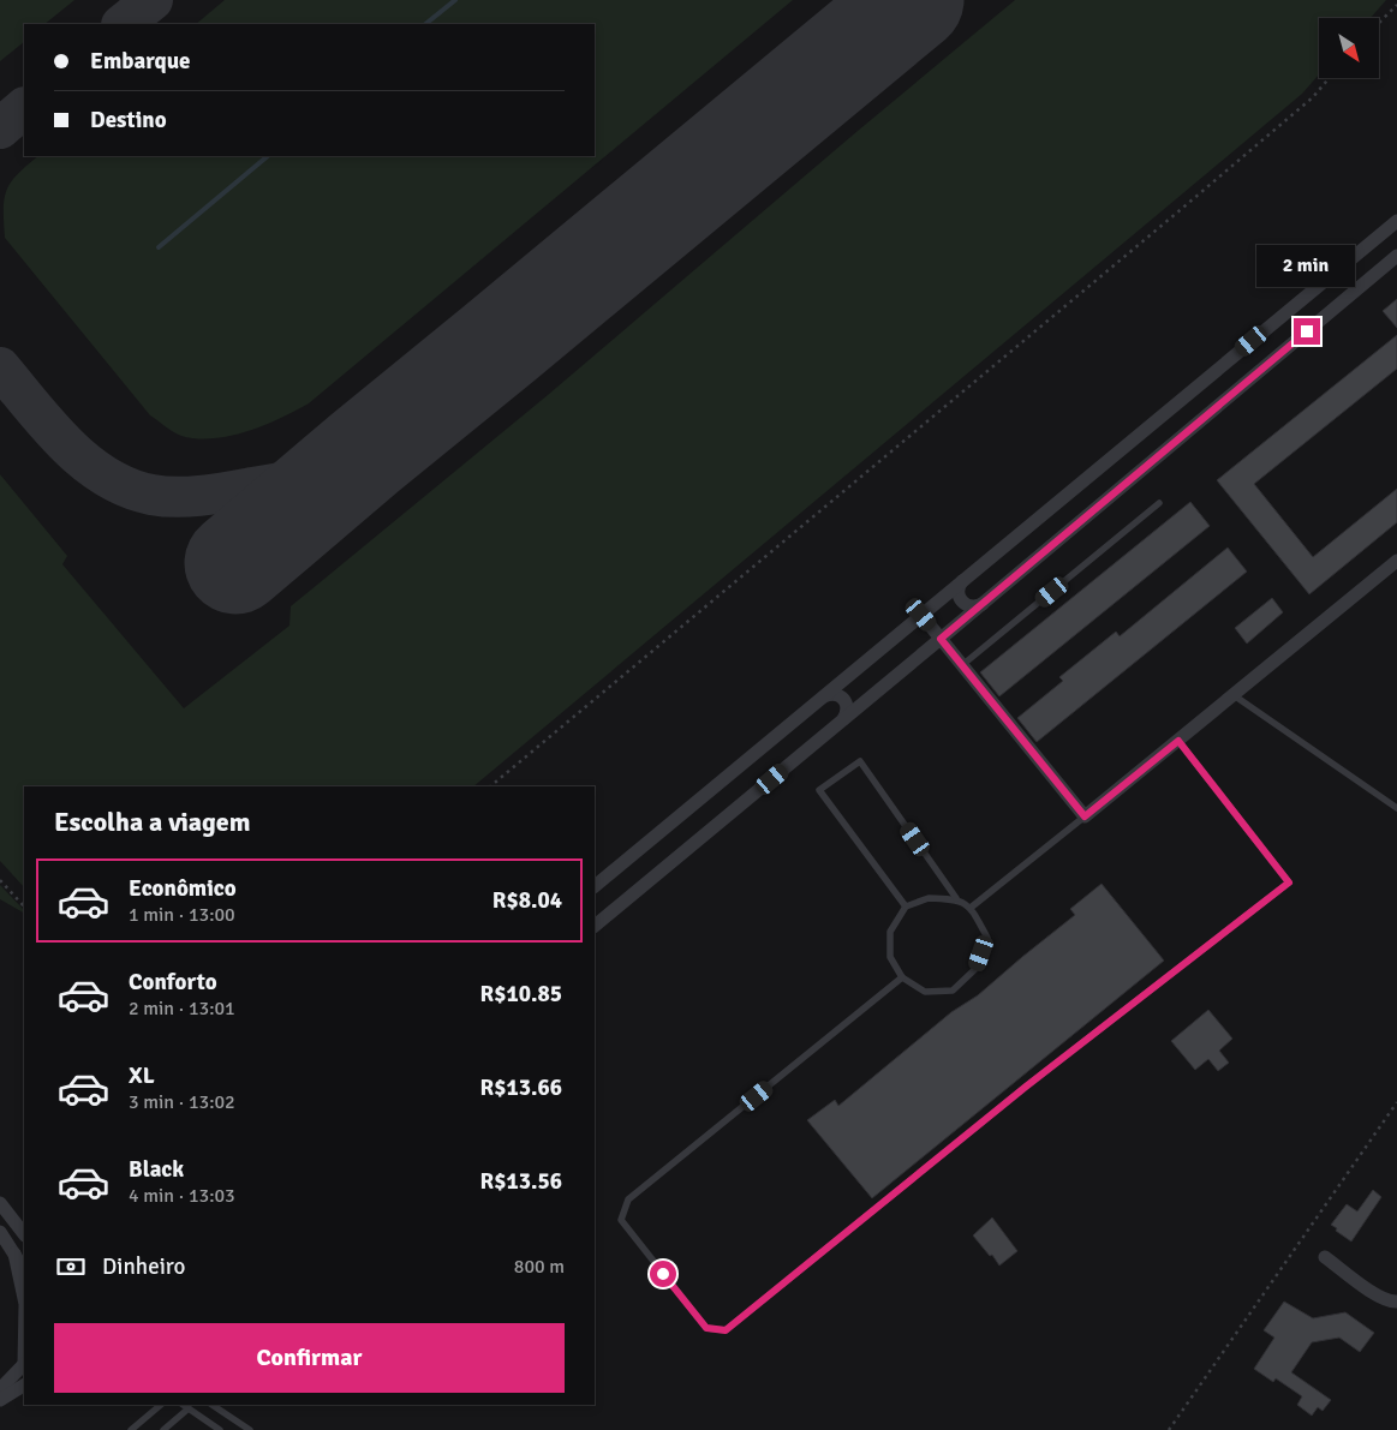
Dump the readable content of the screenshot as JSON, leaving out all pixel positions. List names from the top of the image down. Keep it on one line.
{"north":"bottom right","page":{"banner":["Embarque","Destino"],"bubble":"2 min","heading":"Escolha a viagem","list":[{"name":"Econômico","note":"1 min · 13:00","value":"R$8.04"},{"name":"Conforto","note":"2 min · 13:01","value":"R$10.85"},{"name":"XL","note":"3 min · 13:02","value":"R$13.66"},{"name":"Black","note":"4 min · 13:03","value":"R$13.56"}],"pay":["Dinheiro","800 m"],"buttons":"Confirmar"}}
